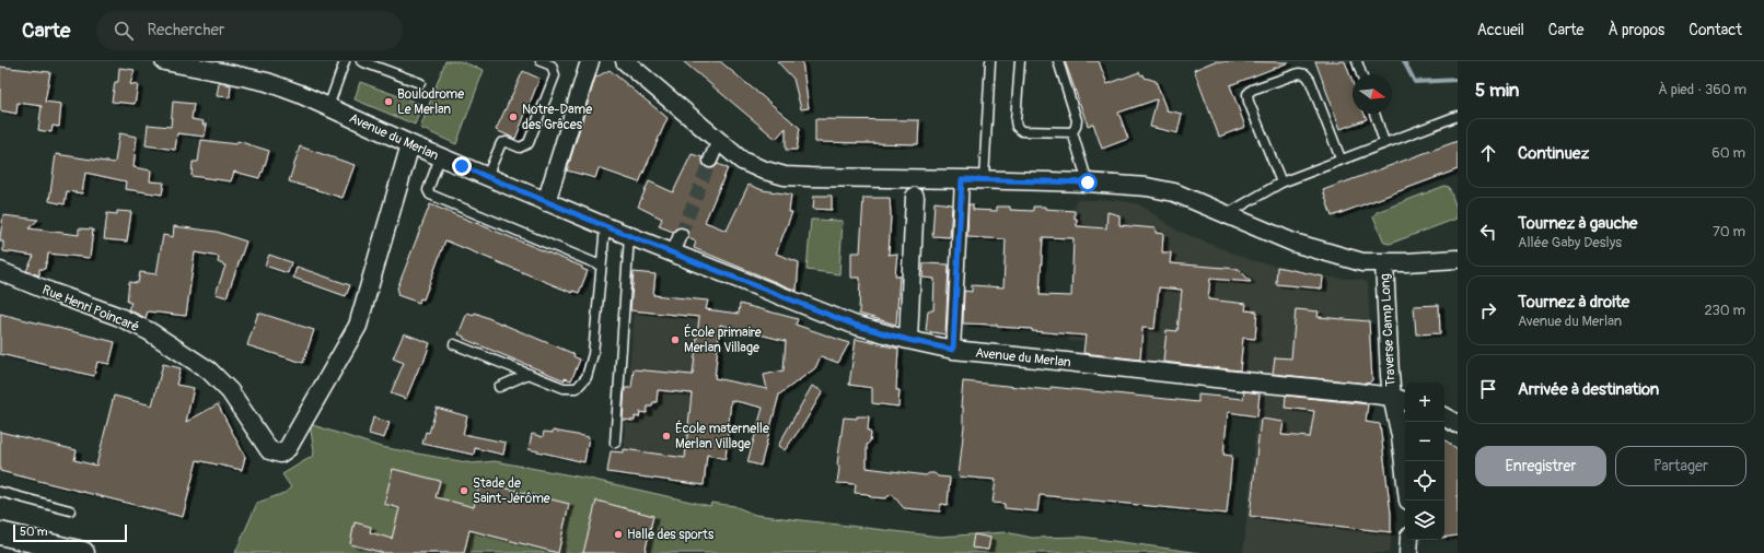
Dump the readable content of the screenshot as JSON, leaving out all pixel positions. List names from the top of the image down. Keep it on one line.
{"streets":{"street":["Avenue du Merlan","Rue Henri Poincaré","Traverse Camp Long"]},"crossings":[["Avenue du Merlan","Rue Henri Poincaré"],["Avenue du Merlan","Traverse Camp Long"]],"places":["Boulodrome Le Merlan","Notre-Dame des Grâces","École primaire Merlan Village","École maternelle Merlan Village","Stade de Saint-Jérôme","Halle des sports"],"scale_bar":"50 m","north":"right","page":{"header":"Carte","search":"Rechercher","nav":["Accueil","Carte","À propos","Contact"],"heading":["5 min","À pied · 360 m"],"list":[["Continuez","60 m"],["Tournez à gauche","Allée Gaby Deslys","70 m"],["Tournez à droite","Avenue du Merlan","230 m"],"Arrivée à destination"],"map_buttons":["+","−"],"buttons":["Enregistrer","Partager"],"scale":"50 m"}}
